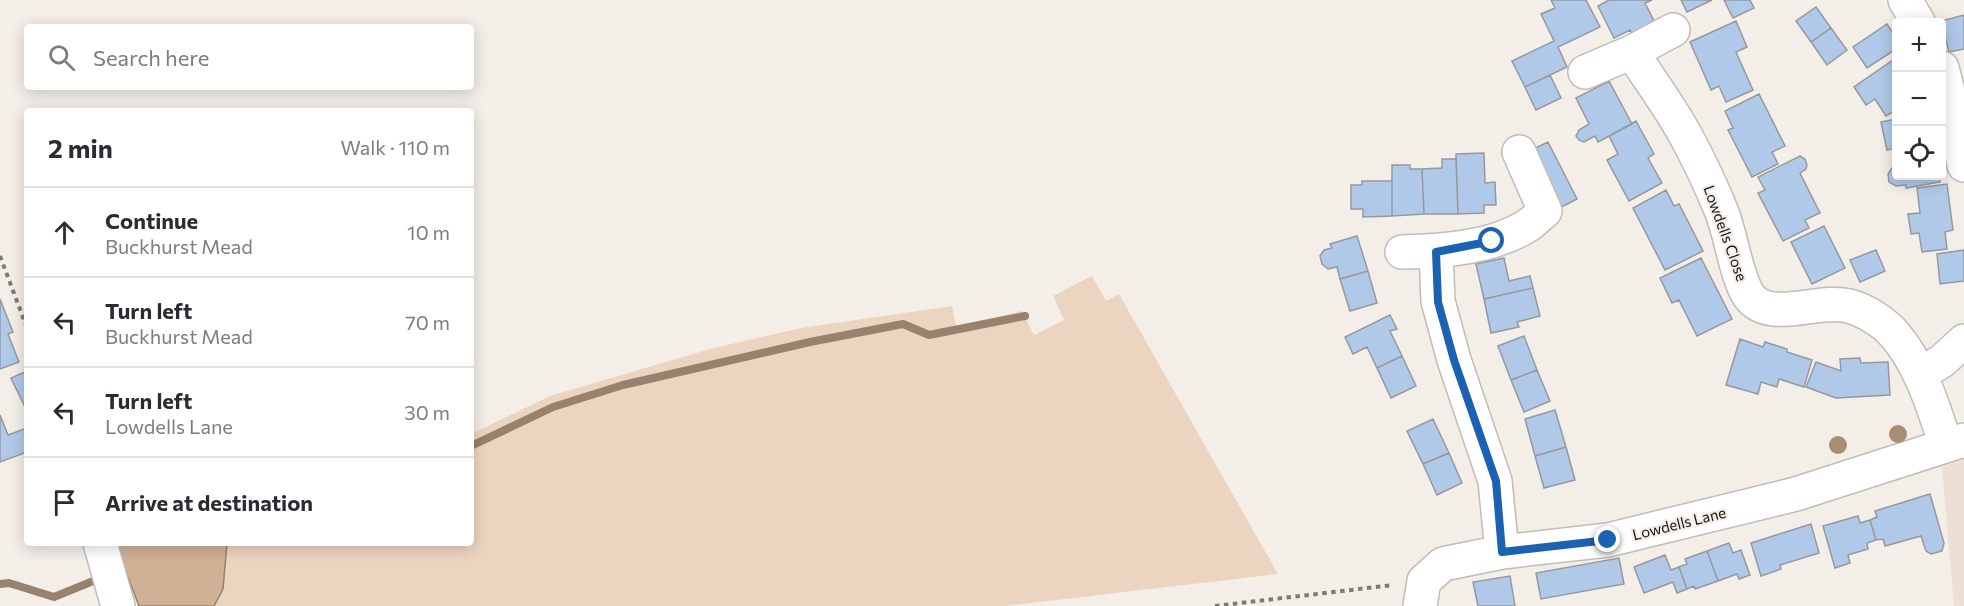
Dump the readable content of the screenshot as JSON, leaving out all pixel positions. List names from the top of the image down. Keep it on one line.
{"streets":{"street":["Lowdells Close","Lowdells Lane"]},"crossings":[["Lowdells Close","Lowdells Lane"]],"page":{"map_buttons":["+","−"],"search":"Search here","heading":["2 min","Walk · 110 m"],"list":[["Continue","Buckhurst Mead","10 m"],["Turn left","Buckhurst Mead","70 m"],["Turn left","Lowdells Lane","30 m"],"Arrive at destination"]}}
